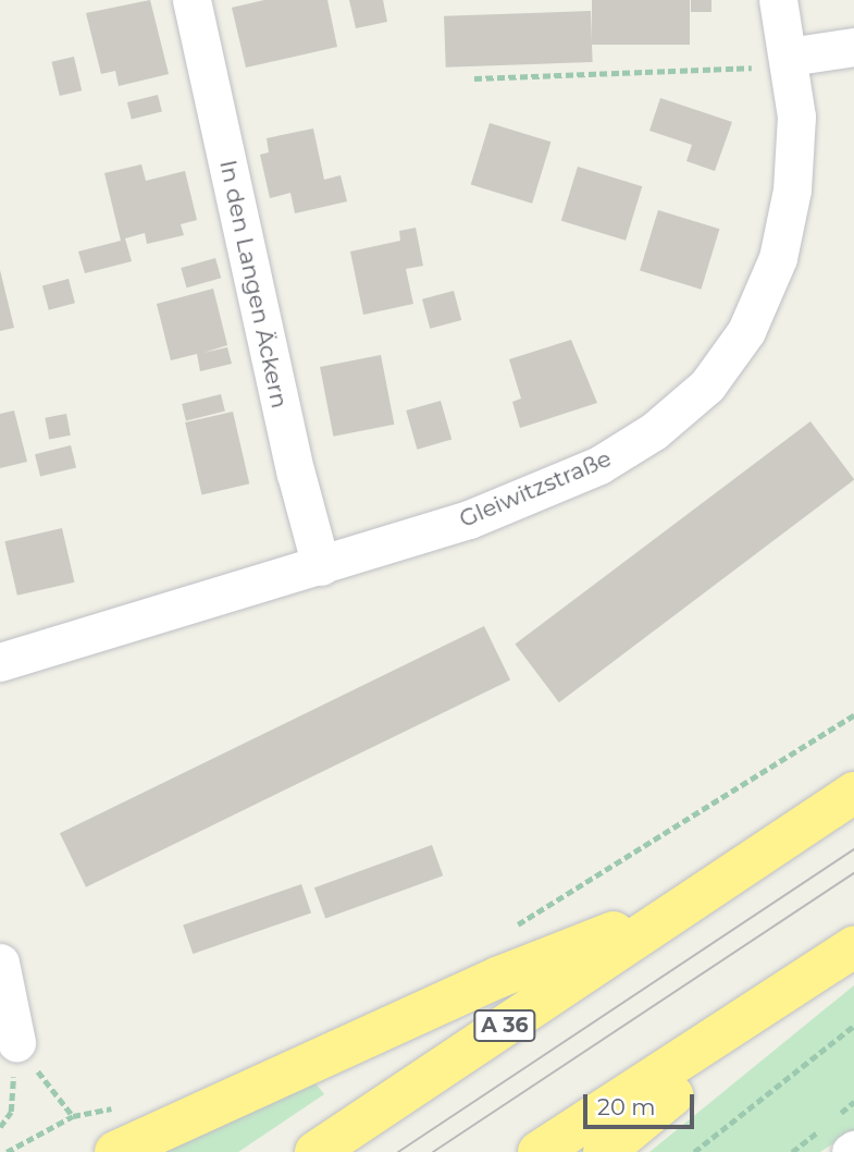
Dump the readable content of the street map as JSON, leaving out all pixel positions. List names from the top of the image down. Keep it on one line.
{"streets":{"highway":["A 36"],"street":["In den Langen Äckern","Gleiwitzstraße"]},"crossings":[["In den Langen Äckern","Gleiwitzstraße"]],"scale_bar":"20 m"}
